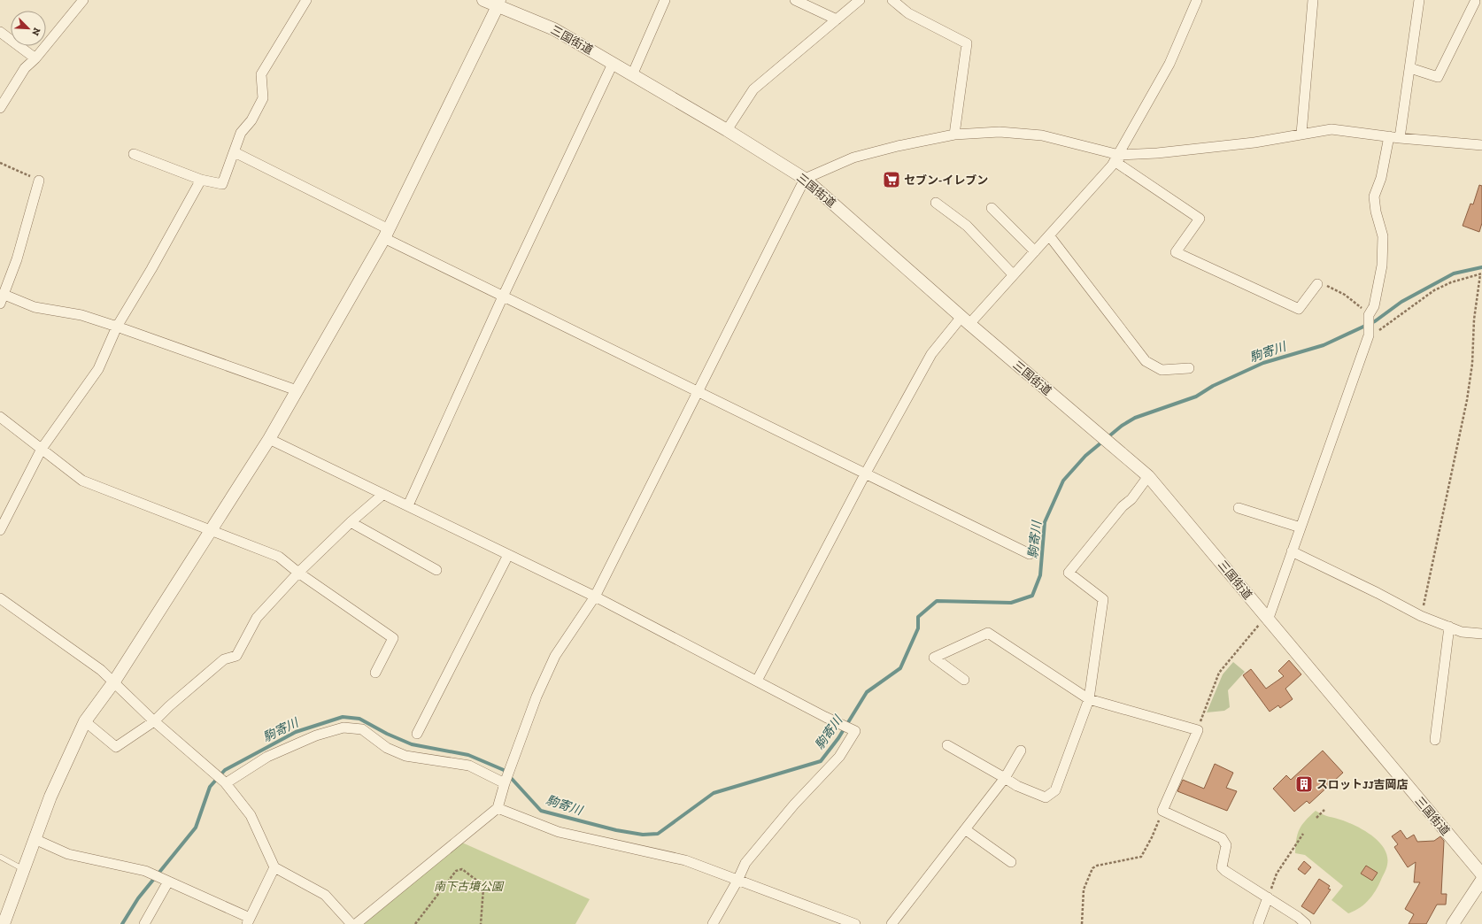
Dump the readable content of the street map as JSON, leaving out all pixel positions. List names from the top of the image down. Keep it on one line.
{"streets":{"street":["三国街道"]},"water":["駒寄川"],"parks":["南下古墳公園"],"places":{"supermarket":["セブン-イレブン"],"building":["スロットJJ吉岡店"]},"north":"bottom right"}
